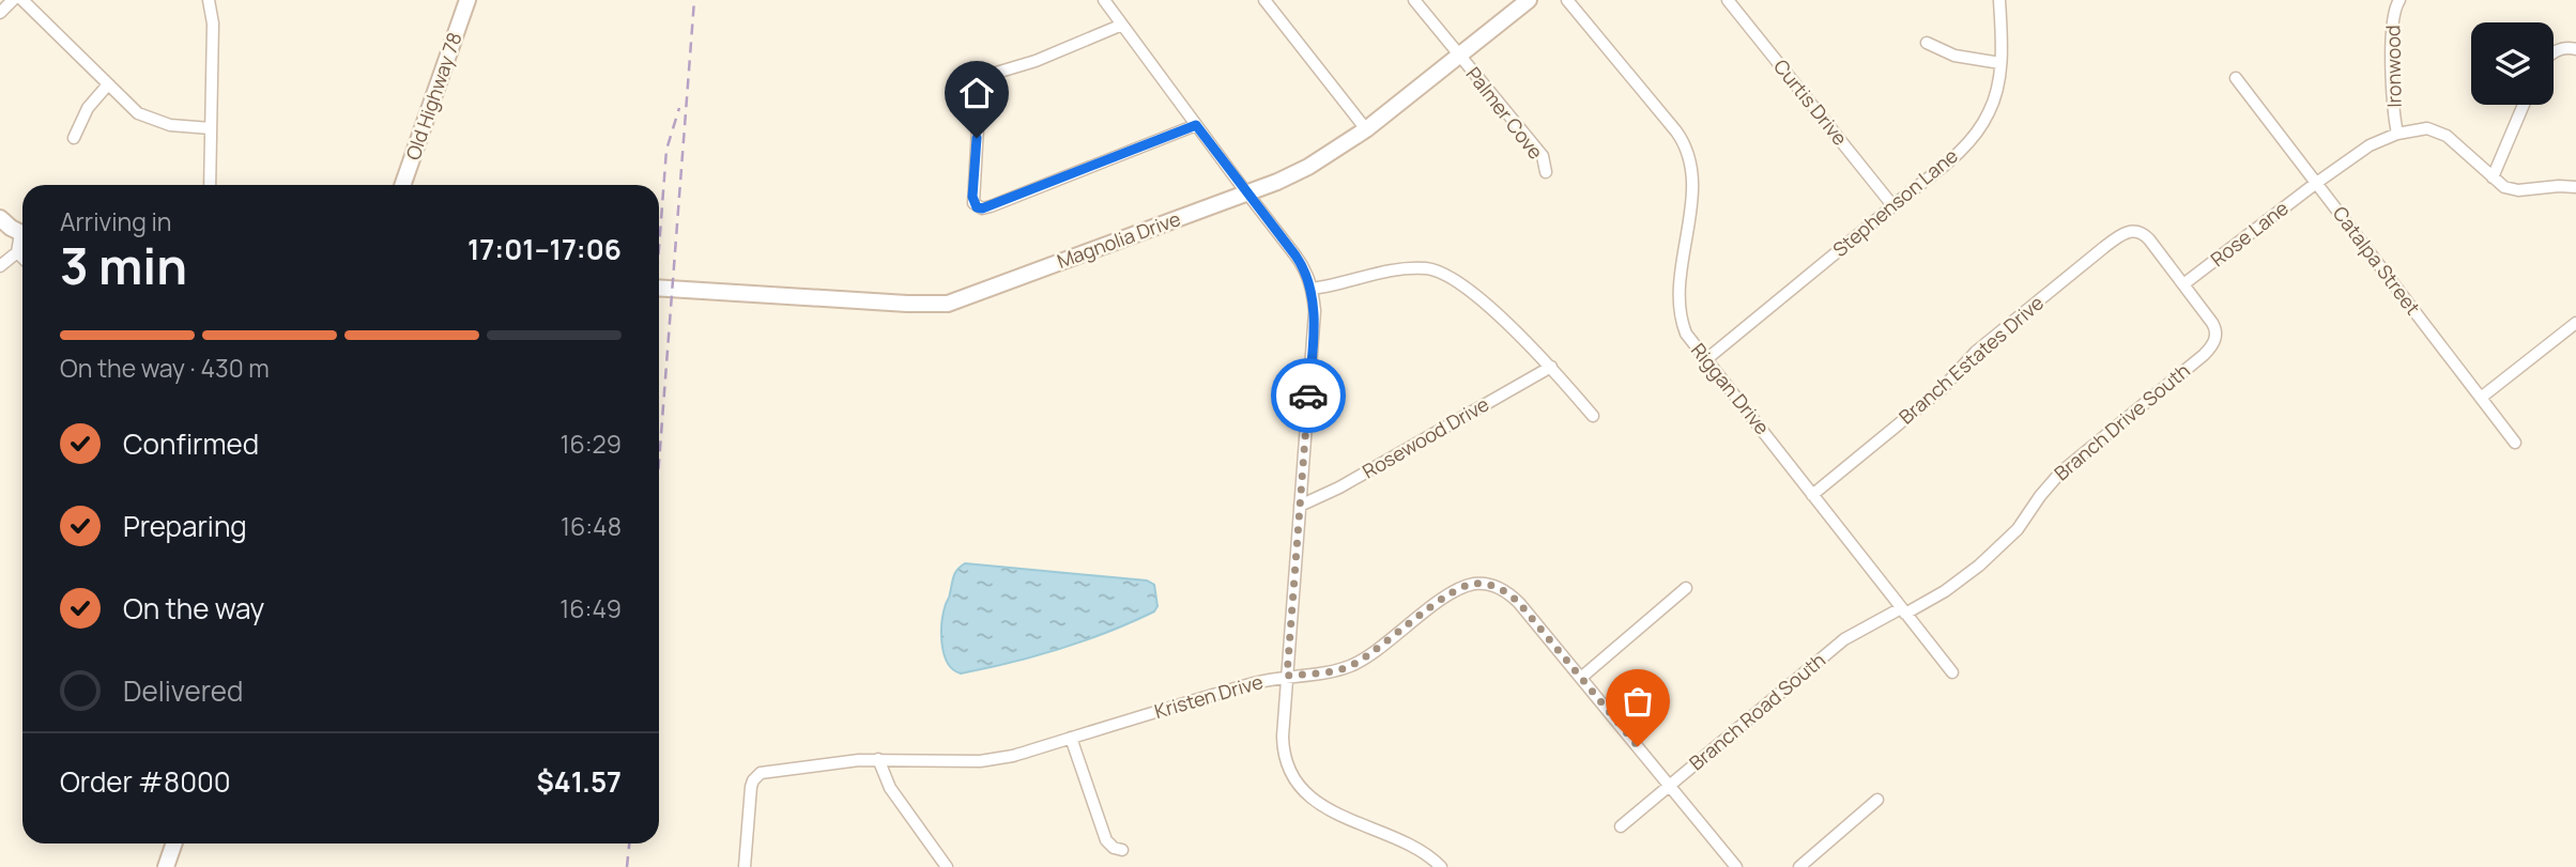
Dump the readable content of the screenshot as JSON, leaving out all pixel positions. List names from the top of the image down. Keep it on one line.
{"streets":{"street":["Ironwood","Old Highway 78","Curtis Drive","Palmer Cove","Stephenson Lane","Rose Lane","Magnolia Drive","Catalpa Street","Branch Estates Drive","Riggan Drive","Branch Drive South","Rosewood Drive","Kristen Drive","Branch Road South"]},"crossings":[["Ironwood","Rose Lane"],["Curtis Drive","Stephenson Lane"],["Palmer Cove","Magnolia Drive"],["Stephenson Lane","Riggan Drive"],["Rose Lane","Catalpa Street"],["Rose Lane","Branch Estates Drive"],["Rose Lane","Branch Drive South"],["Branch Estates Drive","Riggan Drive"],["Branch Estates Drive","Branch Drive South"],["Riggan Drive","Branch Drive South"],["Riggan Drive","Branch Road South"],["Branch Drive South","Branch Road South"],["Kristen Drive","Branch Road South"]],"page":{"heading":["3 min","Arriving in","17:01–17:06"],"panel":["Order #8000","$41.57"],"bar":"On the way · 430 m","list":[["Confirmed","16:29"],["Preparing","16:48"],["On the way","16:49"],"Delivered"]}}
